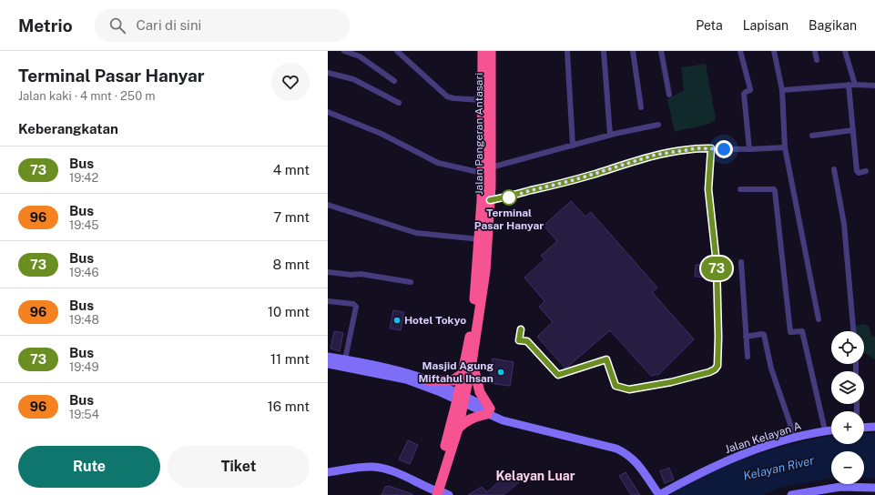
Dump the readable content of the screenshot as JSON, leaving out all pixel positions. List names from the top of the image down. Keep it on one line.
{"streets":{"highway":["Jalan Pangeran Antasari"],"main road":["Jalan Kelayan A"]},"districts":["Kelayan Luar"],"water":["Kelayan River"],"places":["Terminal Pasar Hanyar","Hotel Tokyo","Masjid Agung Miftahul Ihsan"],"lines":["bus line 73"],"page":{"header":"Metrio","search":"Cari di sini","nav":["Peta","Lapisan","Bagikan"],"heading":[["Terminal Pasar Hanyar","Jalan kaki · 4 mnt · 250 m"],"Keberangkatan"],"on_map":"73","list":[{"mark":"73","name":"Bus","note":"19:42","value":"4 mnt"},{"mark":"96","name":"Bus","note":"19:45","value":"7 mnt"},{"mark":"73","name":"Bus","note":"19:46","value":"8 mnt"},{"mark":"96","name":"Bus","note":"19:48","value":"10 mnt"},{"mark":"73","name":"Bus","note":"19:49","value":"11 mnt"},{"mark":"96","name":"Bus","note":"19:54","value":"16 mnt"}],"map_buttons":["+","−"],"buttons":["Rute","Tiket"]}}
